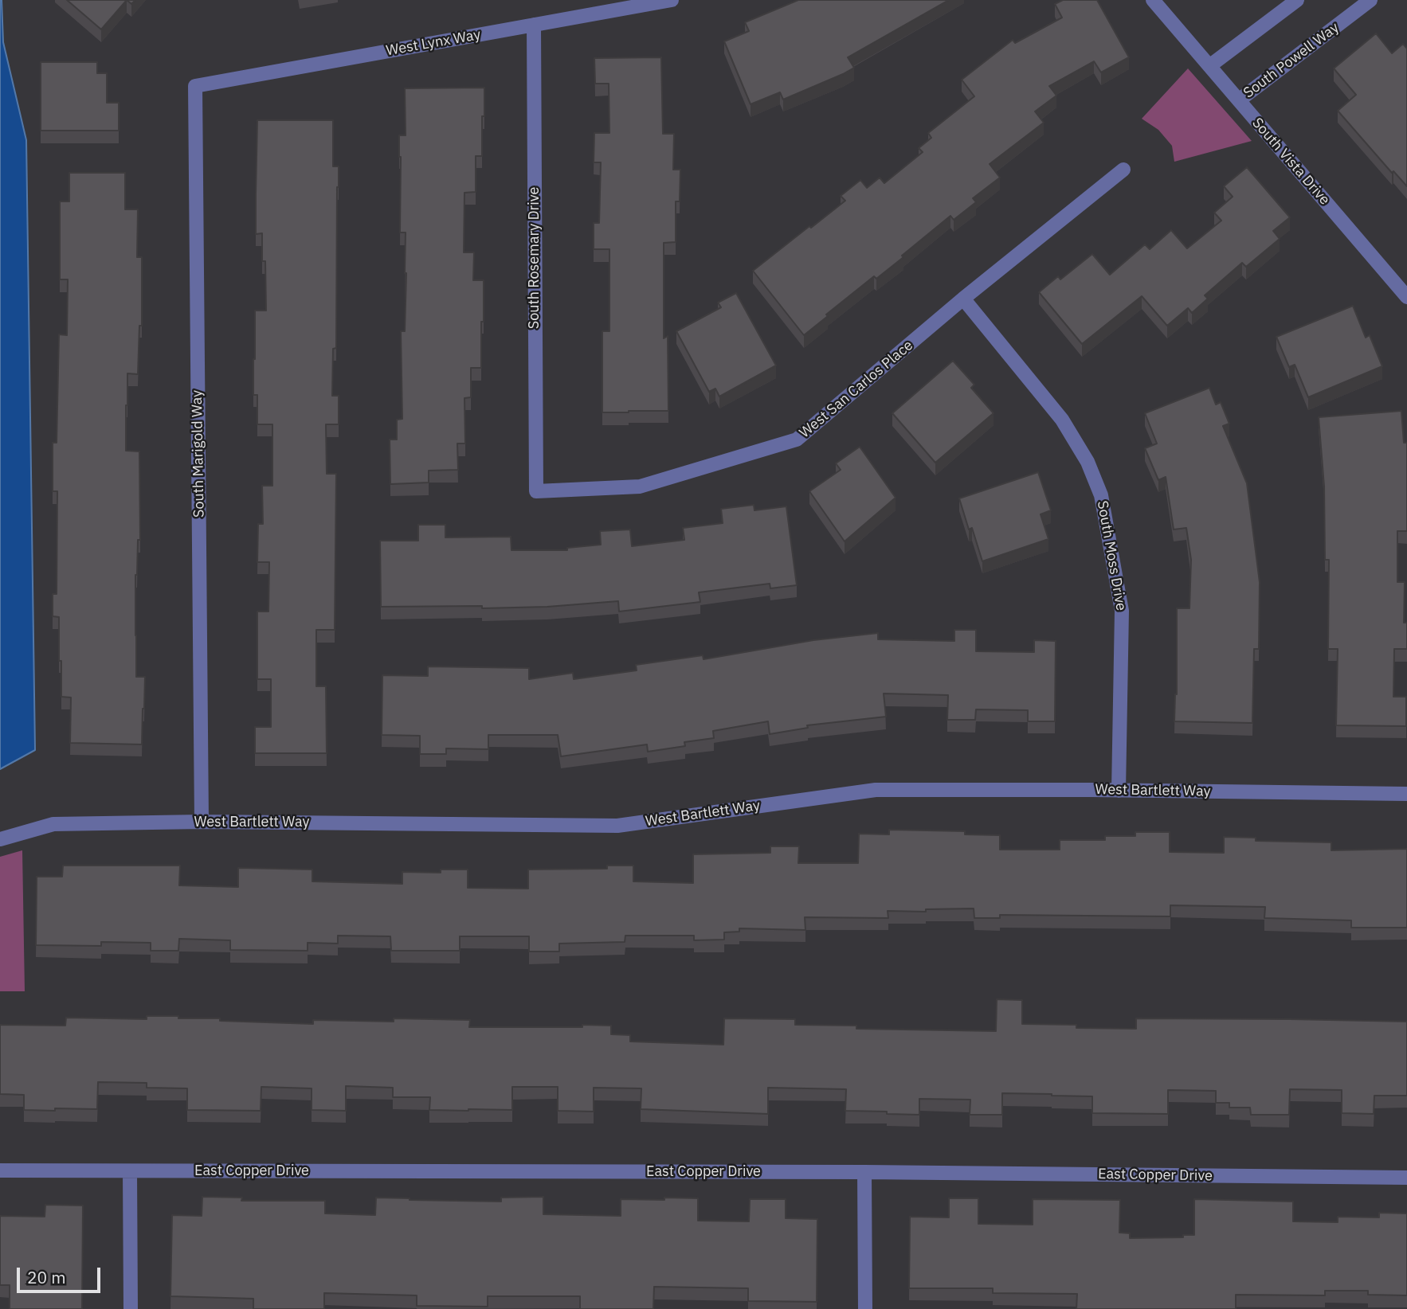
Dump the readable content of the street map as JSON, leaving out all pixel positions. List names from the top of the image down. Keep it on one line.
{"streets":{"street":["West Lynx Way","South Powell Way","South Vista Drive","South Rosemary Drive","West San Carlos Place","South Marigold Way","South Moss Drive","West Bartlett Way","East Copper Drive"]},"crossings":[["West Lynx Way","South Rosemary Drive"],["West Lynx Way","South Marigold Way"],["South Powell Way","South Vista Drive"],["South Rosemary Drive","West San Carlos Place"],["West San Carlos Place","South Moss Drive"],["South Marigold Way","West Bartlett Way"],["South Moss Drive","West Bartlett Way"]],"scale_bar":"20 m"}
